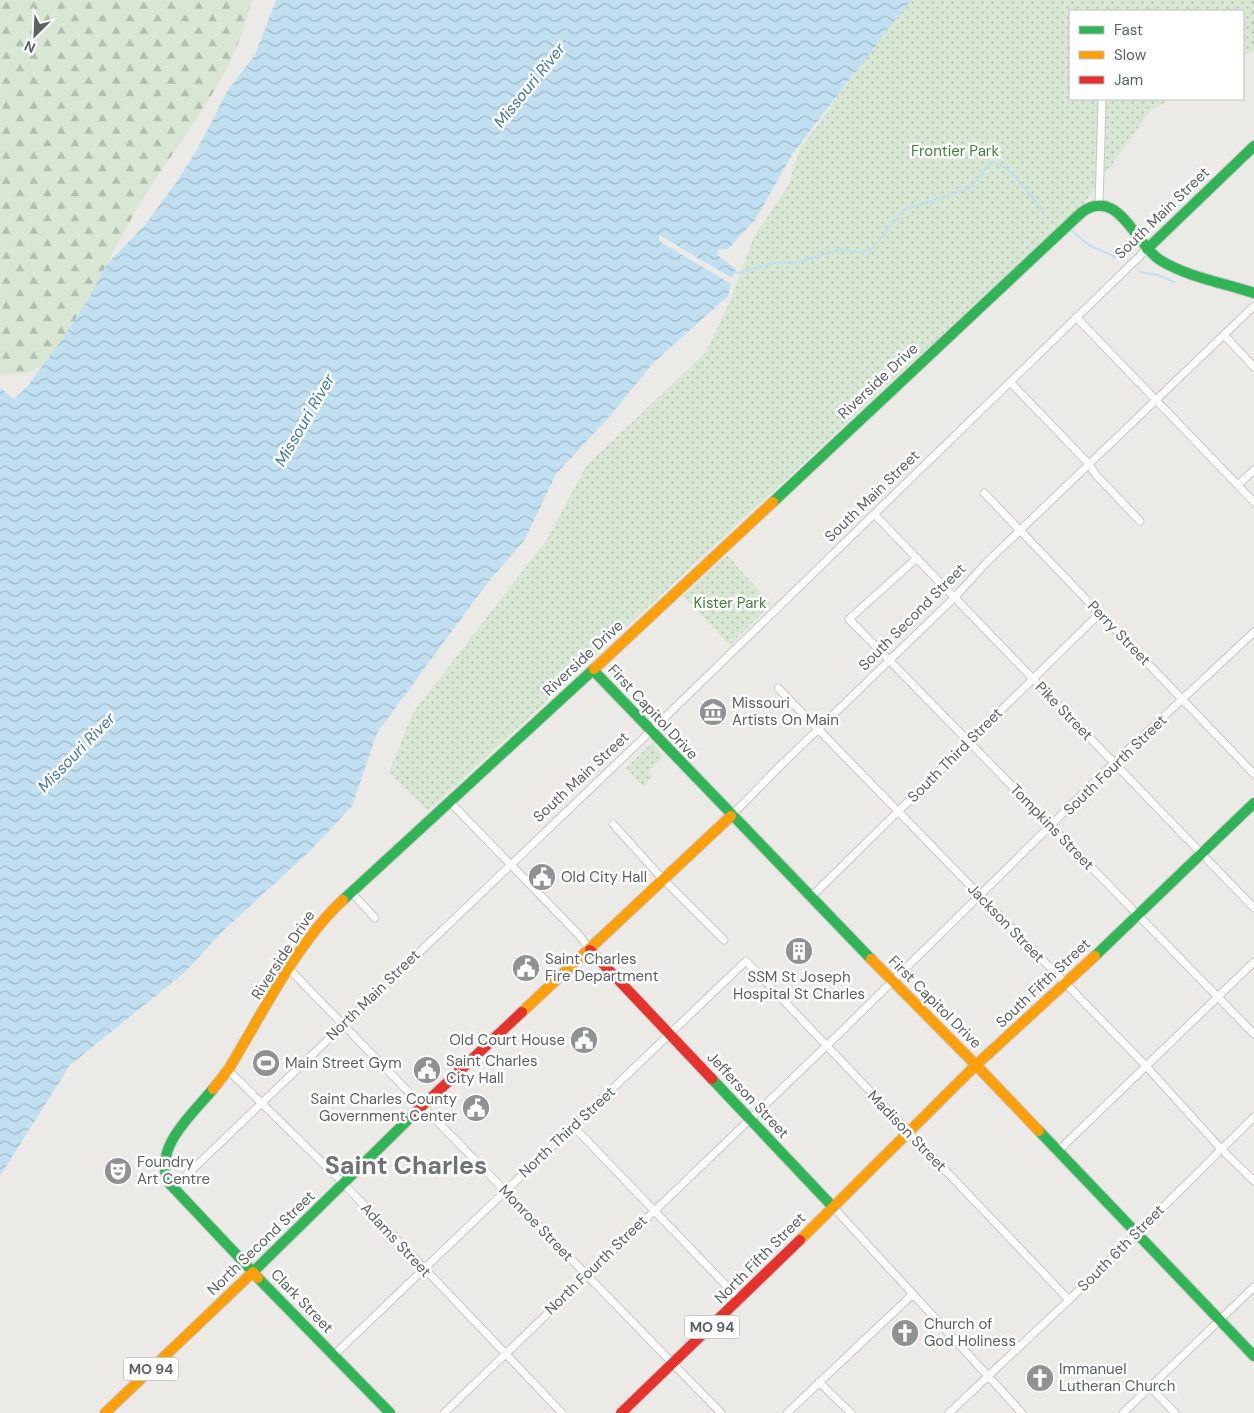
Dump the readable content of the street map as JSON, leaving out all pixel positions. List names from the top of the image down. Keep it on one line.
{"streets":{"main road":["South Main Street","Riverside Drive","South Second Street","First Capitol Drive","South Fifth Street","Jefferson Street","North Second Street","North Fifth Street","Clark Street","MO 94"],"street":["Perry Street","Pike Street","South Third Street","South Fourth Street","Tompkins Street","Jackson Street","North Main Street","Madison Street","North Third Street","Monroe Street","Adams Street","South 6th Street","North Fourth Street"]},"crossings":[["South Main Street","Pike Street"],["South Main Street","First Capitol Drive"],["South Main Street","North Main Street"],["South Main Street","Jefferson Street"],["Riverside Drive","First Capitol Drive"],["Riverside Drive","North Main Street"],["Riverside Drive","Jefferson Street"],["Riverside Drive","Monroe Street"],["Riverside Drive","Adams Street"],["Riverside Drive","Clark Street"],["South Second Street","Perry Street"],["South Second Street","Pike Street"],["South Second Street","First Capitol Drive"],["South Second Street","Tompkins Street"],["South Second Street","Jackson Street"],["South Second Street","Jefferson Street"],["South Second Street","North Second Street"],["Perry Street","South Third Street"],["Perry Street","South Fourth Street"],["Pike Street","South Third Street"],["Pike Street","South Fourth Street"],["Pike Street","Tompkins Street"],["Pike Street","South Fifth Street"],["First Capitol Drive","South Third Street"],["First Capitol Drive","South Fourth Street"],["First Capitol Drive","South Fifth Street"],["First Capitol Drive","South 6th Street"],["South Third Street","Tompkins Street"],["South Third Street","Jackson Street"],["South Fourth Street","Tompkins Street"],["South Fourth Street","Jackson Street"],["South Fourth Street","Jefferson Street"],["South Fourth Street","Madison Street"],["South Fourth Street","North Fourth Street"],["Tompkins Street","South Fifth Street"],["Jackson Street","South Fifth Street"],["Jackson Street","South 6th Street"],["South Fifth Street","Jefferson Street"],["South Fifth Street","Madison Street"],["South Fifth Street","North Fifth Street"],["North Main Street","Jefferson Street"],["North Main Street","Monroe Street"],["North Main Street","Adams Street"],["North Main Street","Clark Street"],["Jefferson Street","Madison Street"],["Jefferson Street","North Third Street"],["Jefferson Street","North Second Street"],["Jefferson Street","South 6th Street"],["Jefferson Street","North Fifth Street"],["Jefferson Street","North Fourth Street"],["Madison Street","North Third Street"],["Madison Street","South 6th Street"],["North Third Street","Monroe Street"],["North Third Street","Adams Street"],["North Third Street","Clark Street"],["Monroe Street","North Second Street"],["Monroe Street","North Fifth Street"],["Monroe Street","North Fourth Street"],["Adams Street","North Second Street"],["Adams Street","North Fourth Street"],["North Second Street","Clark Street"]],"districts":["Saint Charles"],"water":["Missouri River"],"parks":["Frontier Park","Kister Park"],"places":{"museum":["Missouri Artists On Main"],"public building":["Old City Hall","Saint Charles Fire Department","Old Court House","Saint Charles City Hall","Saint Charles County Government Center"],"building":["SSM St Joseph Hospital St Charles"],"sports":["Main Street Gym"],"theatre":["Foundry Art Centre"],"church":["Church of God Holiness","Immanuel Lutheran Church"]},"legend":["Fast","Slow","Jam"],"north":"bottom left"}
